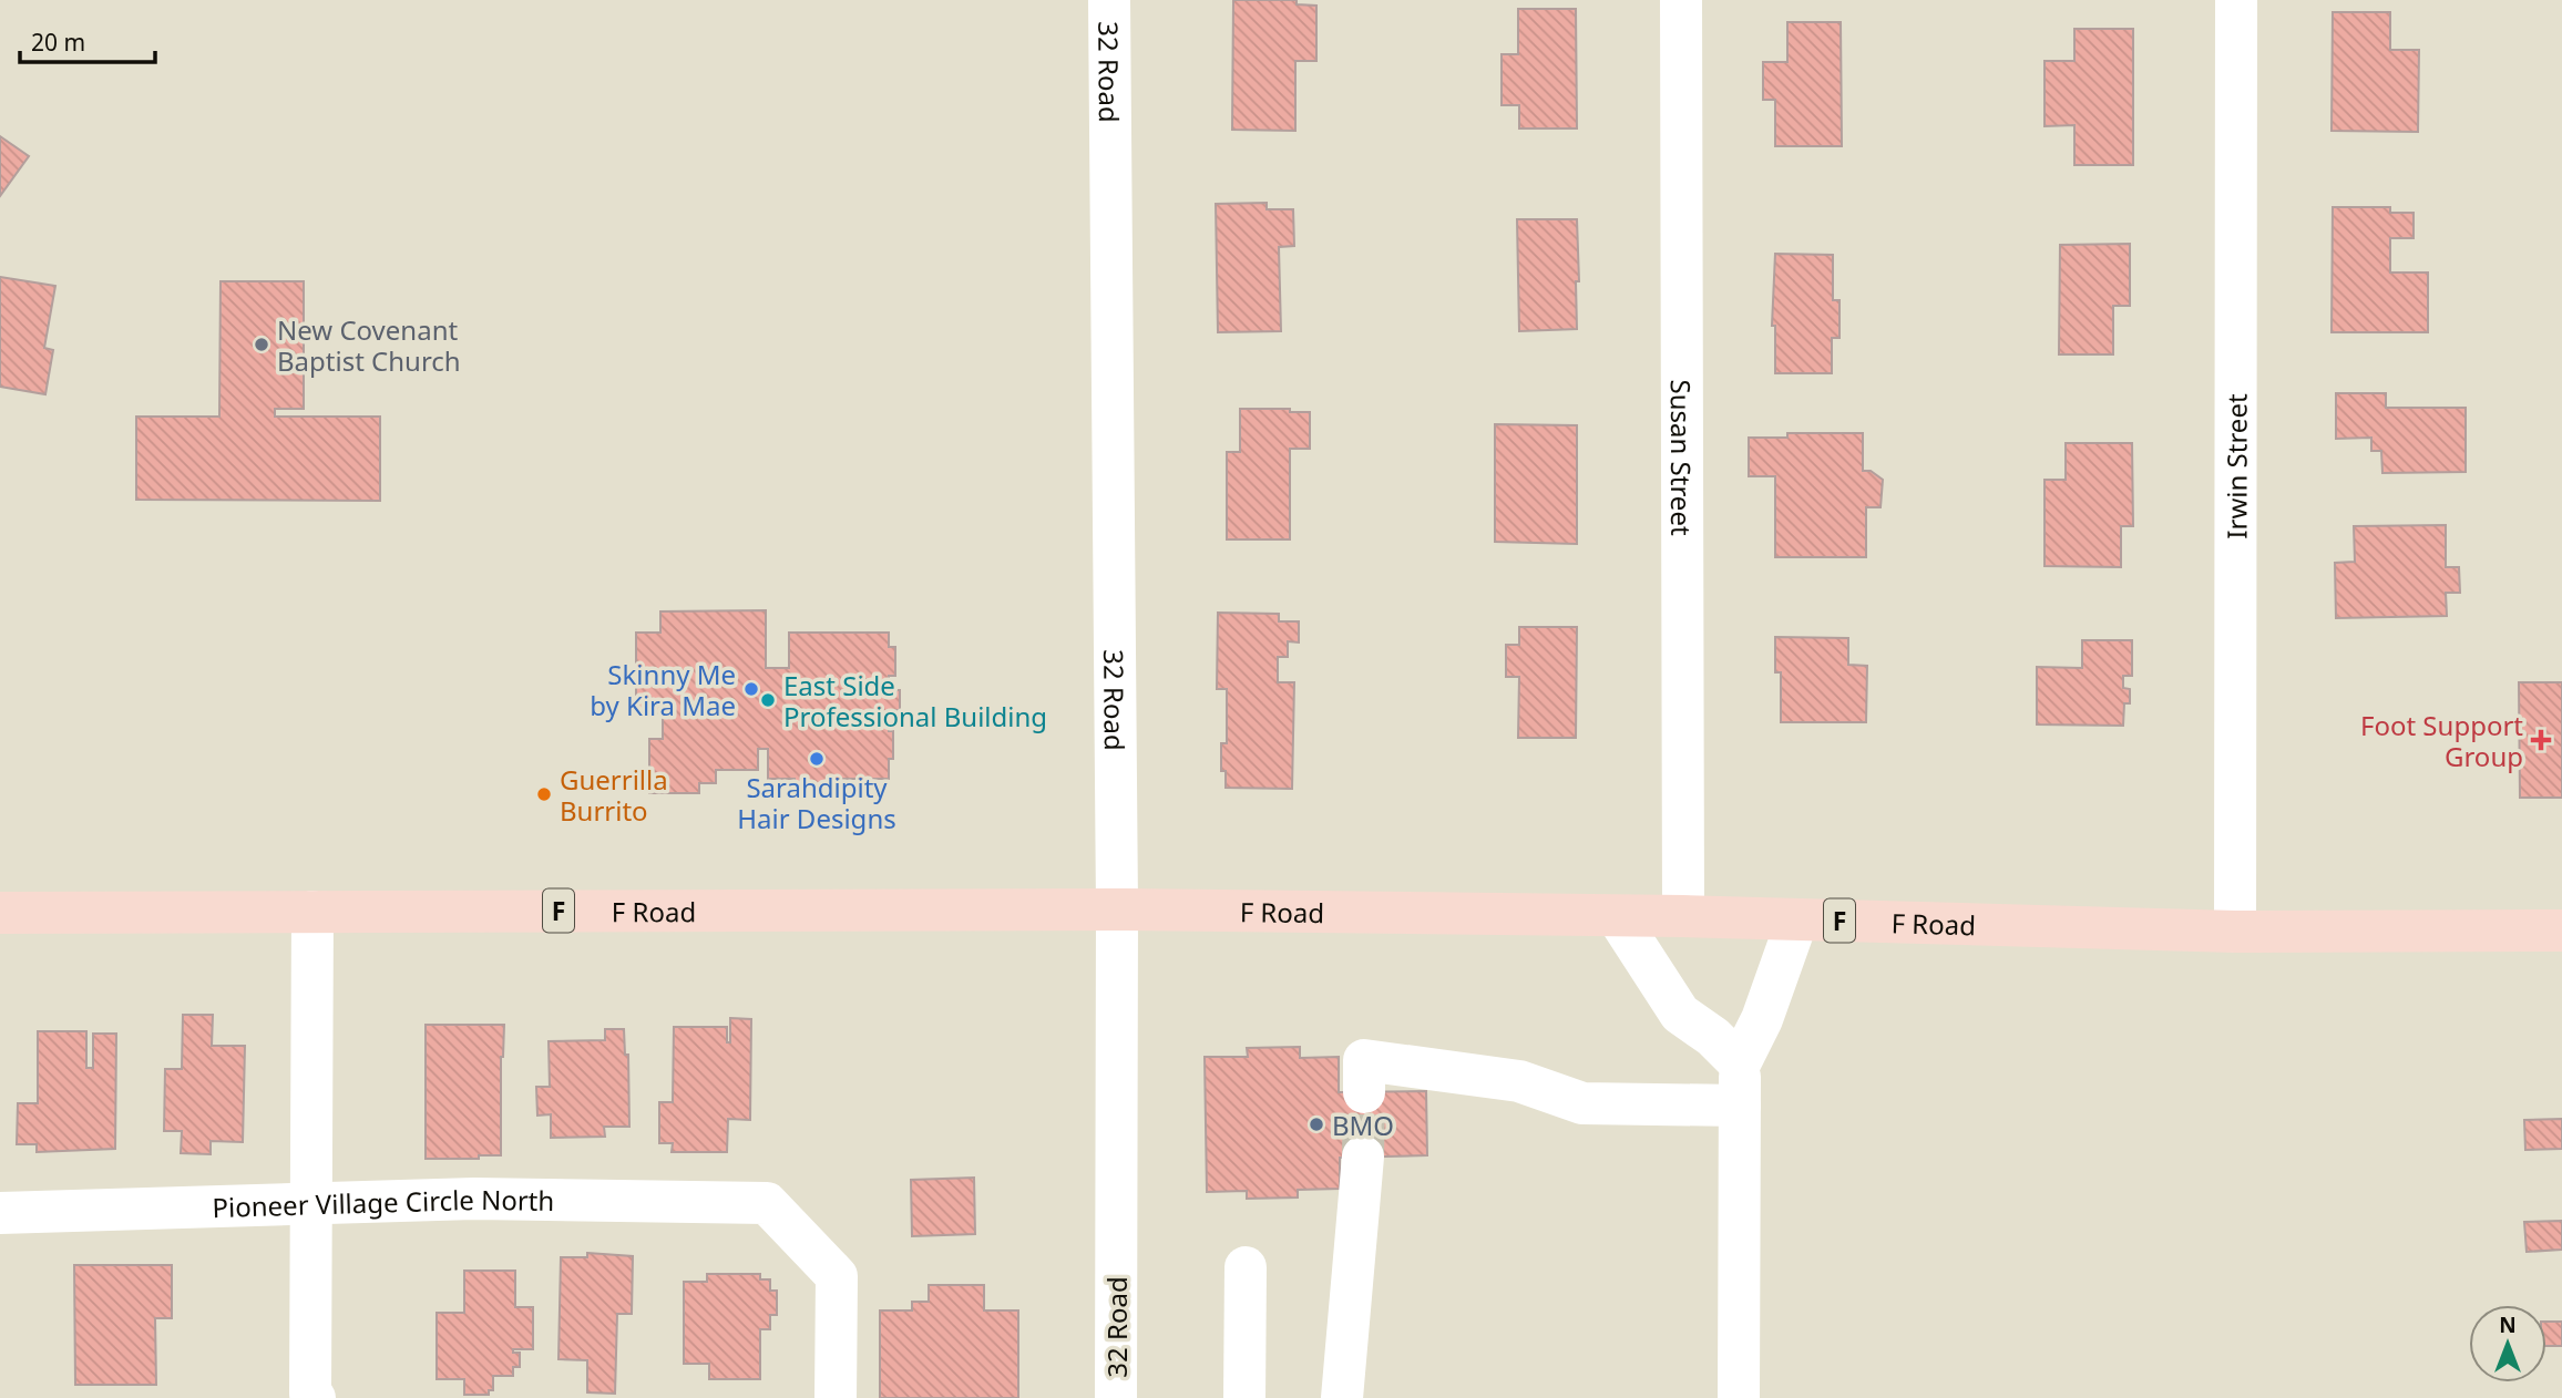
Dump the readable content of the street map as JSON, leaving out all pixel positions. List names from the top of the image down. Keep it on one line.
{"streets":{"main road":["F","F Road"],"street":["32 Road","Susan Street","Irwin Street","Pioneer Village Circle North"]},"crossings":[["32 Road","F Road"],["Susan Street","F Road"],["Irwin Street","F Road"]],"places":{"other":["New Covenant Baptist Church","Skinny Me by Kira Mae","East Side Professional Building","Sarahdipity Hair Designs","Guerrilla Burrito","BMO"],"health":["Foot Support Group"]},"scale_bar":"20 m","north":"top"}
